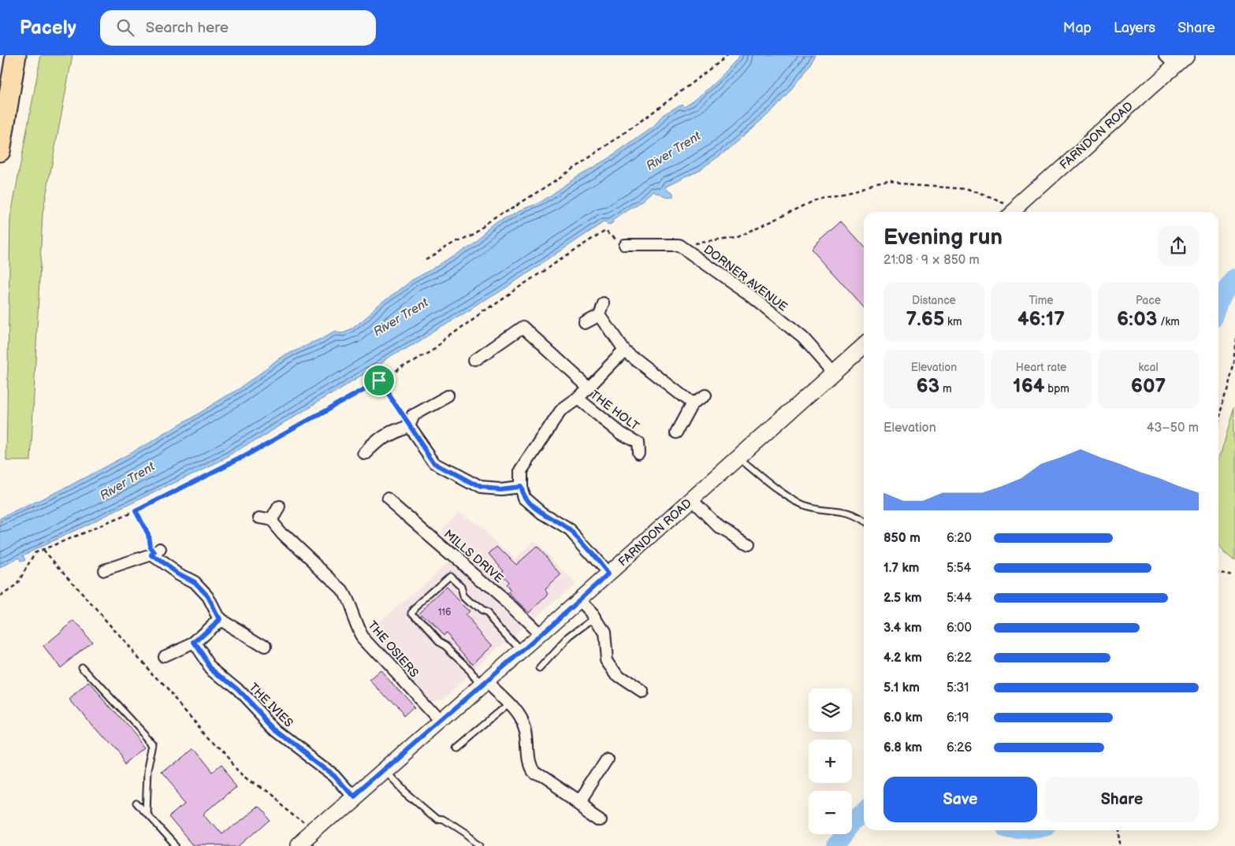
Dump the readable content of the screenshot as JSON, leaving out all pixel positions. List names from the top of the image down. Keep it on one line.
{"streets":{"main road":["FARNDON ROAD"],"street":["DORNER AVENUE","THE HOLT","MILLS DRIVE","THE OSIERS","THE IVIES"]},"crossings":[["FARNDON ROAD","DORNER AVENUE"],["FARNDON ROAD","MILLS DRIVE"],["FARNDON ROAD","THE OSIERS"],["FARNDON ROAD","THE IVIES"]],"water":["River Trent"],"house_numbers":["116"],"page":{"header":"Pacely","search":"Search here","nav":["Map","Layers","Share"],"heading":["Evening run","21:08 · 9 × 850 m"],"stats":[["Distance","7.65 km"],["Time","46:17"],["Pace","6:03 /km"],["Elevation","63 m"],["Heart rate","164 bpm"],["kcal","607"]],"chart":["Elevation","43–50 m"],"list":[{"name":"850 m","note":"6:20"},{"name":"1.7 km","note":"5:54"},{"name":"2.5 km","note":"5:44"},{"name":"3.4 km","note":"6:00"},{"name":"4.2 km","note":"6:22"},{"name":"5.1 km","note":"5:31"},{"name":"6.0 km","note":"6:19"},{"name":"6.8 km","note":"6:26"}],"map_buttons":["+","−"],"buttons":["Save","Share"]}}
